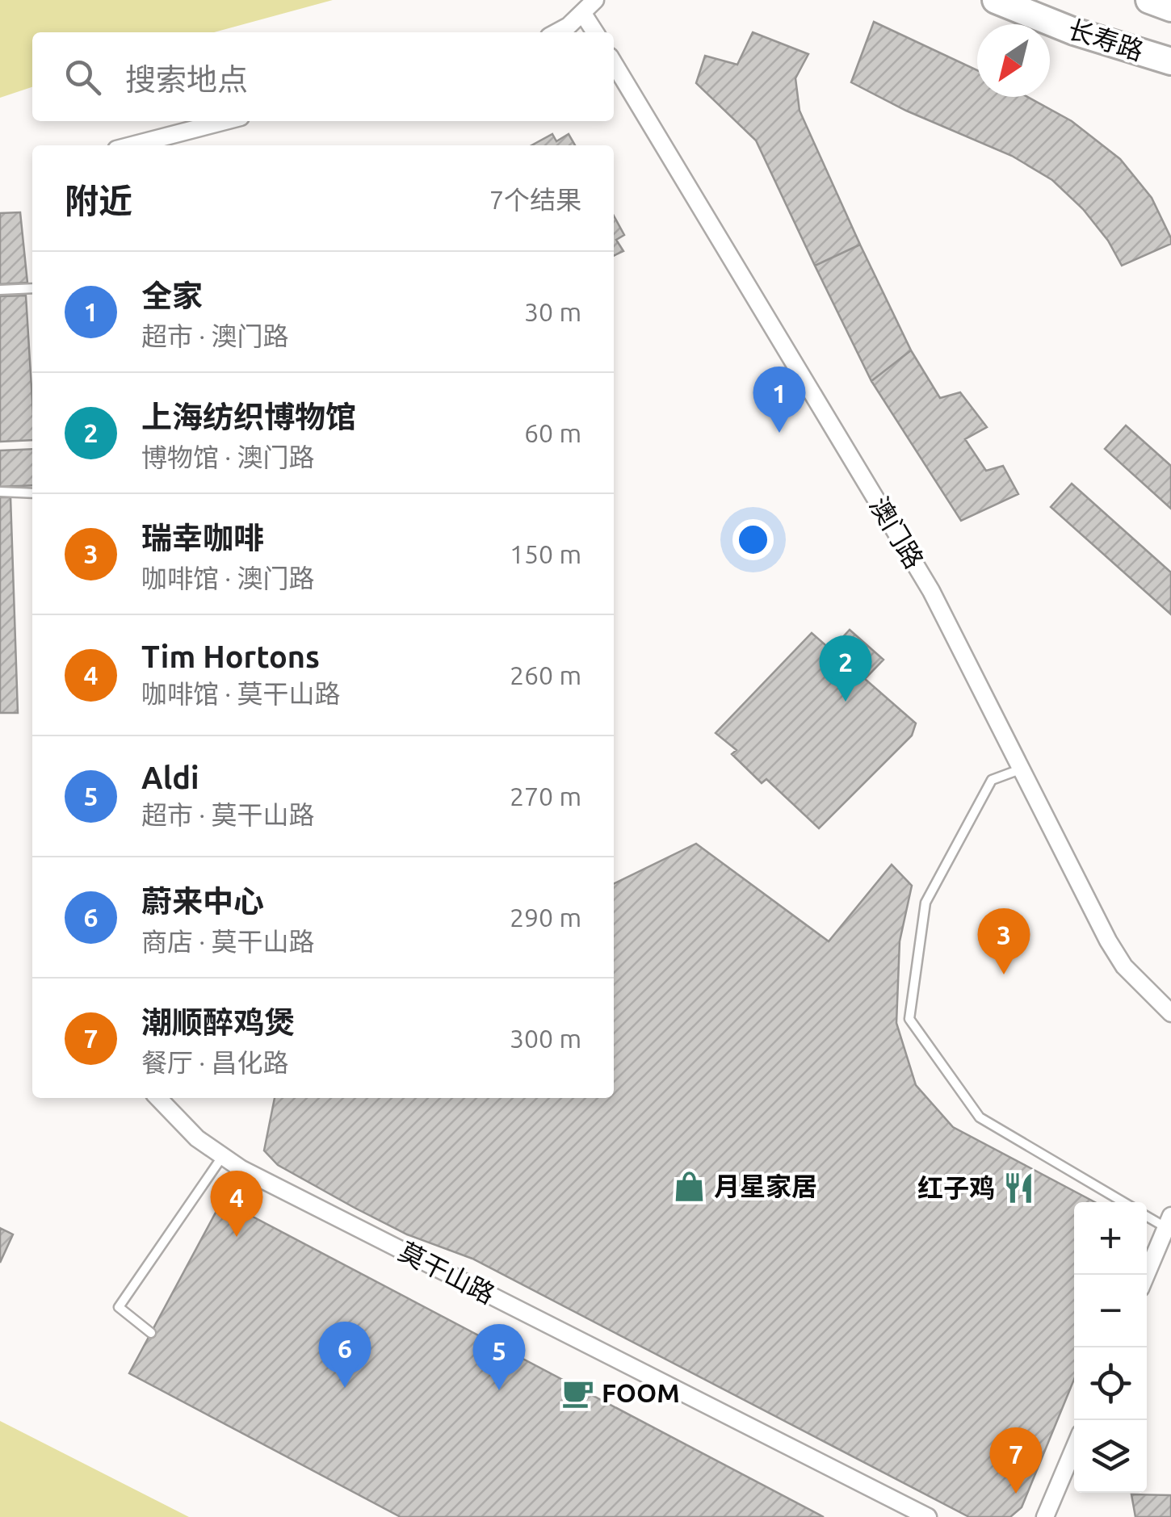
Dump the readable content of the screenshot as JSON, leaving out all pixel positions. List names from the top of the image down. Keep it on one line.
{"streets":{"main road":["长寿路"],"street":["澳门路","莫干山路"]},"places":{"shop":["月星家居"],"restaurant":["红子鸡"],"cafe":["FOOM"]},"north":"bottom left","page":{"search":"搜索地点","heading":["附近","7个结果"],"list":[{"mark":"1","name":"全家","note":"超市 · 澳门路","value":"30 m"},{"mark":"2","name":"上海纺织博物馆","note":"博物馆 · 澳门路","value":"60 m"},{"mark":"3","name":"瑞幸咖啡","note":"咖啡馆 · 澳门路","value":"150 m"},{"mark":"4","name":"Tim Hortons","note":"咖啡馆 · 莫干山路","value":"260 m"},{"mark":"5","name":"Aldi","note":"超市 · 莫干山路","value":"270 m"},{"mark":"6","name":"蔚来中心","note":"商店 · 莫干山路","value":"290 m"},{"mark":"7","name":"潮顺醉鸡煲","note":"餐厅 · 昌化路","value":"300 m"}],"pins":["1","2","3","4","6","5","7"],"map_buttons":["+","−"]}}
